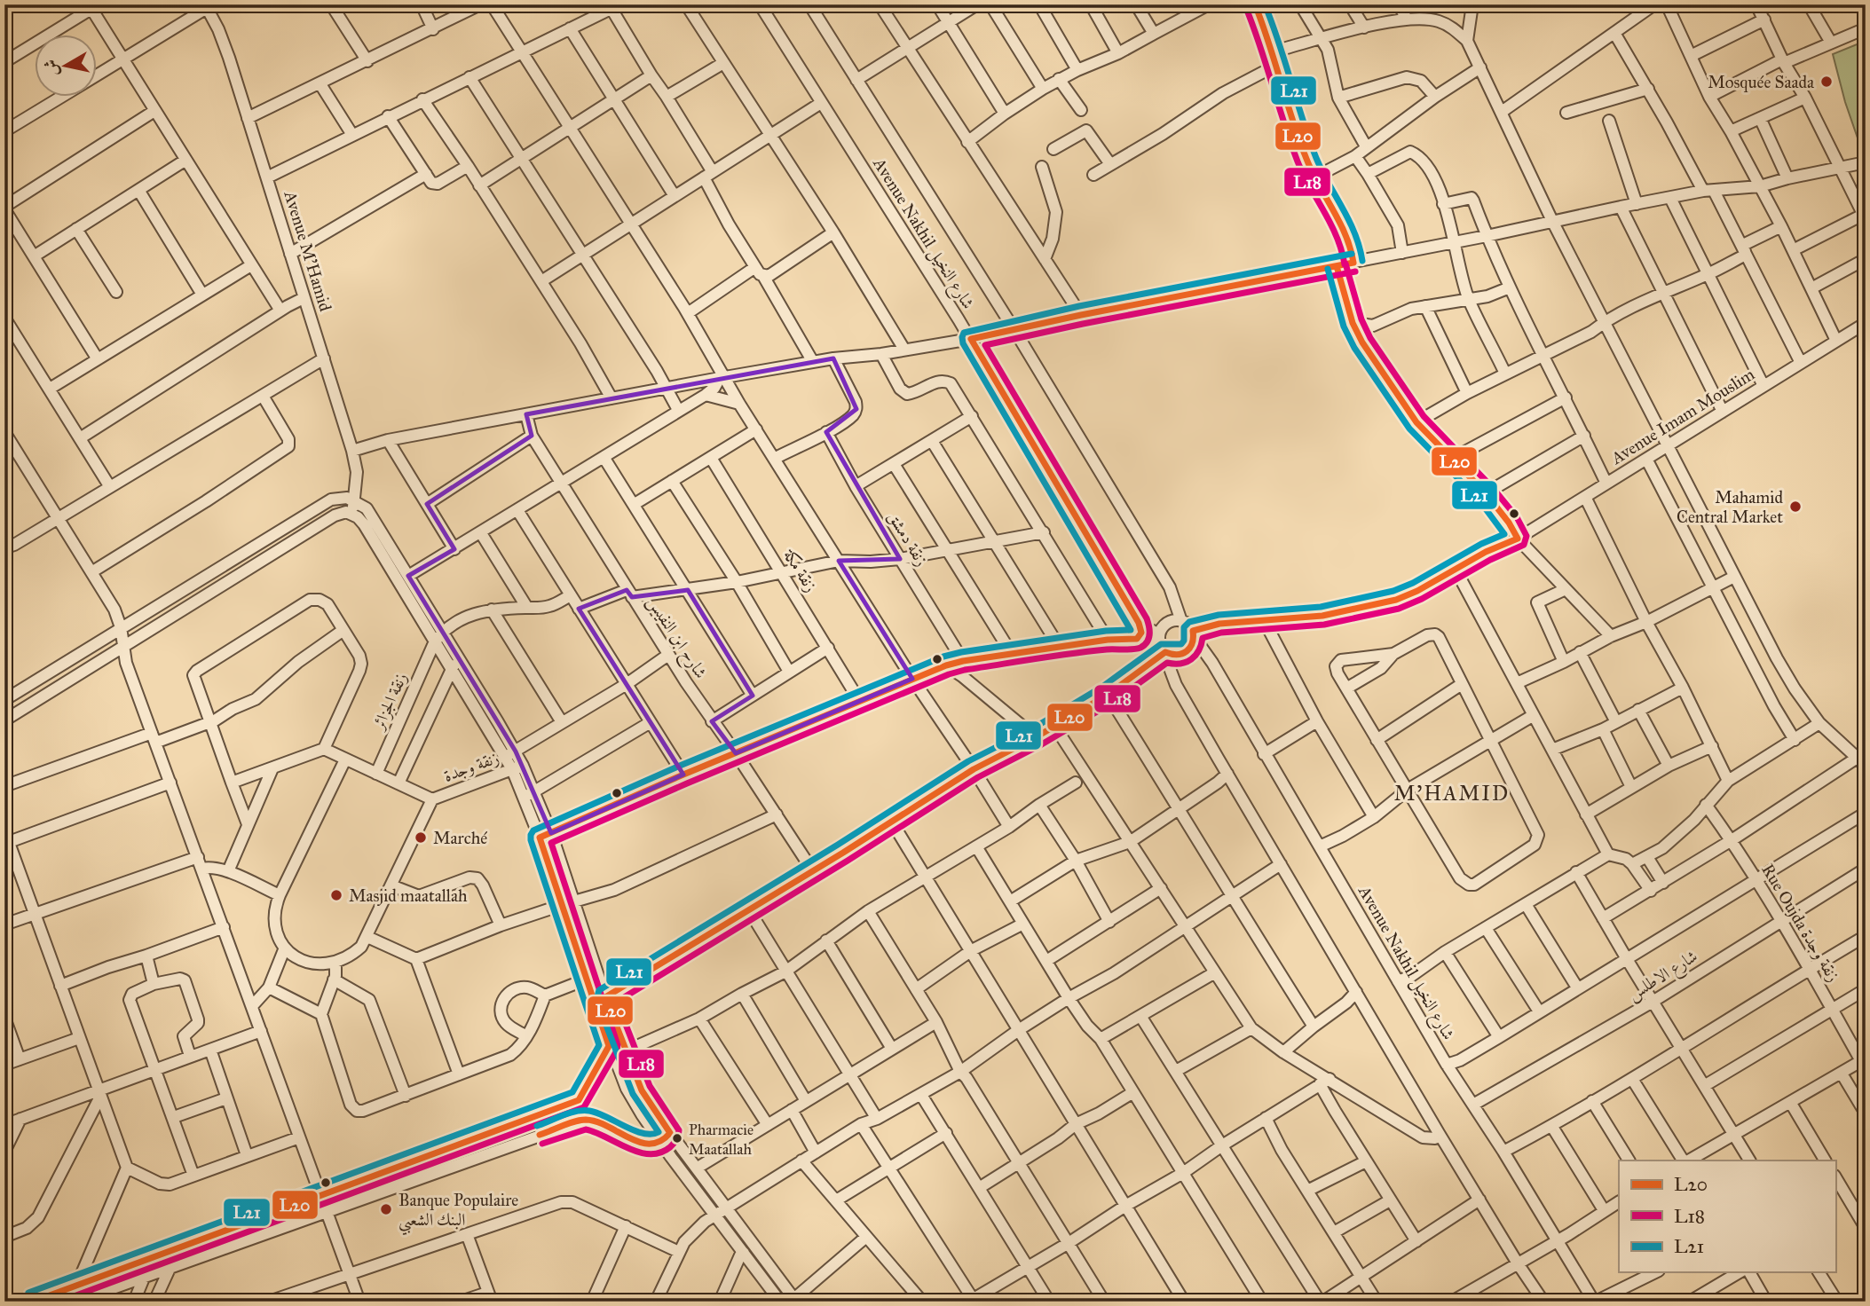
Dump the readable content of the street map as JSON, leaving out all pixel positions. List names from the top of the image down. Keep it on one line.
{"streets":{"street":["Avenue Nakhil شارع النخيل","Avenue M'Hamid","Avenue Imam Mouslim","زنقة دمشق","زنقة مكة","شارح ابن النفيس","زنقة الجزائر","زنقة وجدة","Rue Oujda زنقة وجدة","شارع الاطلس"]},"crossings":[["Avenue Nakhil شارع النخيل","Avenue Imam Mouslim"],["Avenue Nakhil شارع النخيل","شارع الاطلس"],["Rue Oujda زنقة وجدة","شارع الاطلس"]],"districts":["M'HAMID"],"places":["Mosquée Saada","Mahamid Central Market","Marché","Masjid maatallah","Pharmacie Maatallah","Banque Populaire البنك الشعبي"],"lines":["transit line L20","transit line L21","transit line L18"],"legend":["L20","L18","L21"],"north":"left"}
